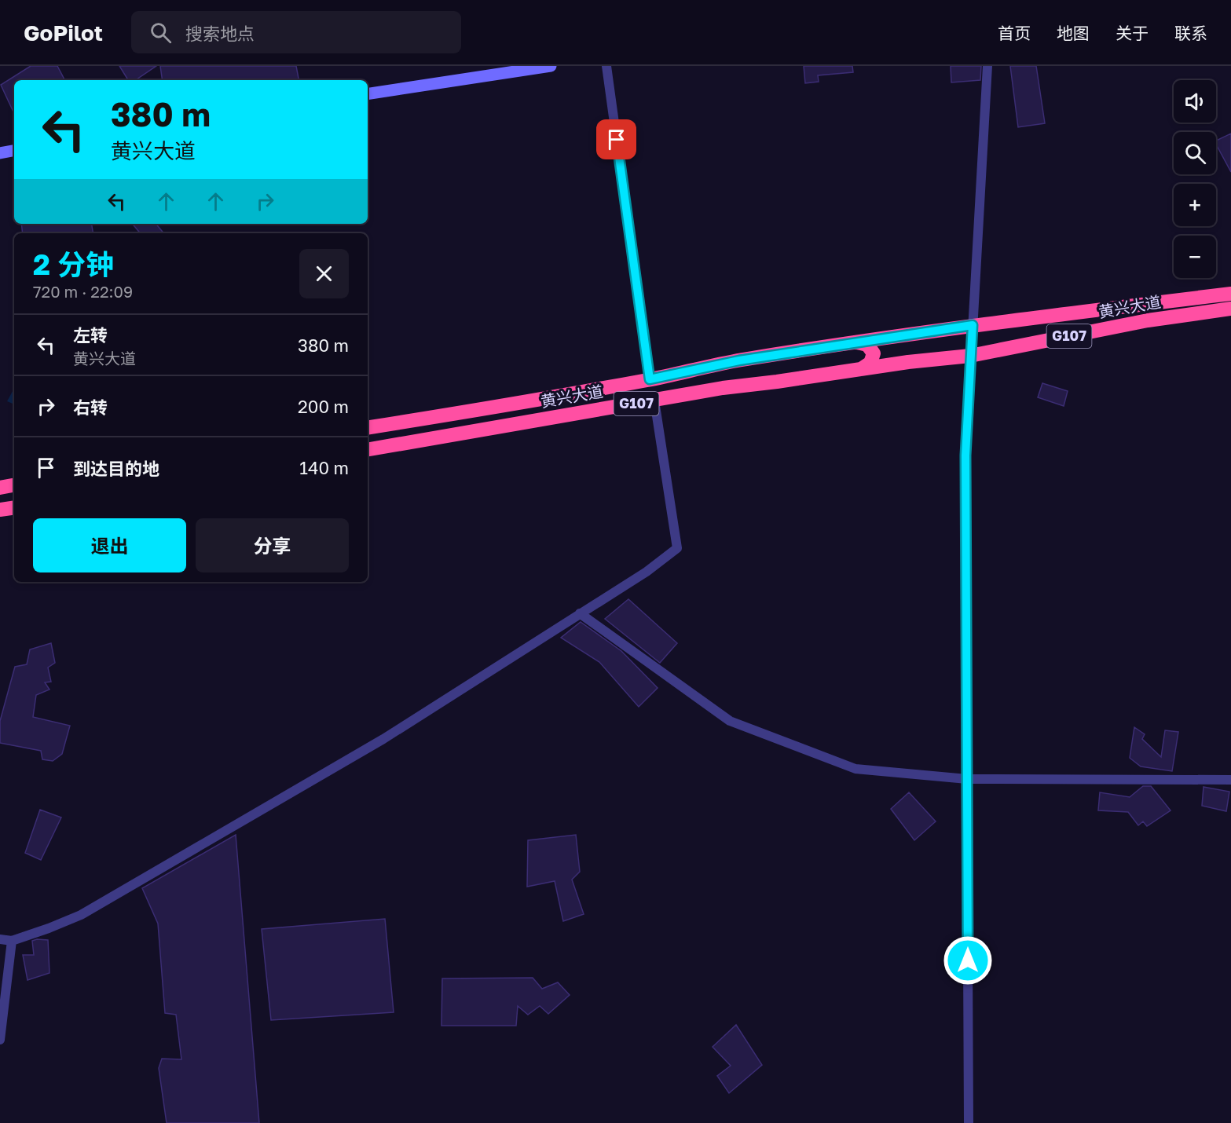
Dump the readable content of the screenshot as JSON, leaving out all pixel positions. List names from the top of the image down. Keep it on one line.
{"streets":{"highway":["黄兴大道","G107"]},"page":{"header":"GoPilot","search":"搜索地点","nav":["首页","地图","关于","联系"],"map_buttons":["+","−"],"turn":["380 m","黄兴大道"],"heading":["2 分钟","720 m · 22:09"],"list":[{"name":"左转","note":"黄兴大道","value":"380 m"},{"name":"右转","value":"200 m"},{"name":"到达目的地","value":"140 m"}],"buttons":["退出","分享"]}}
